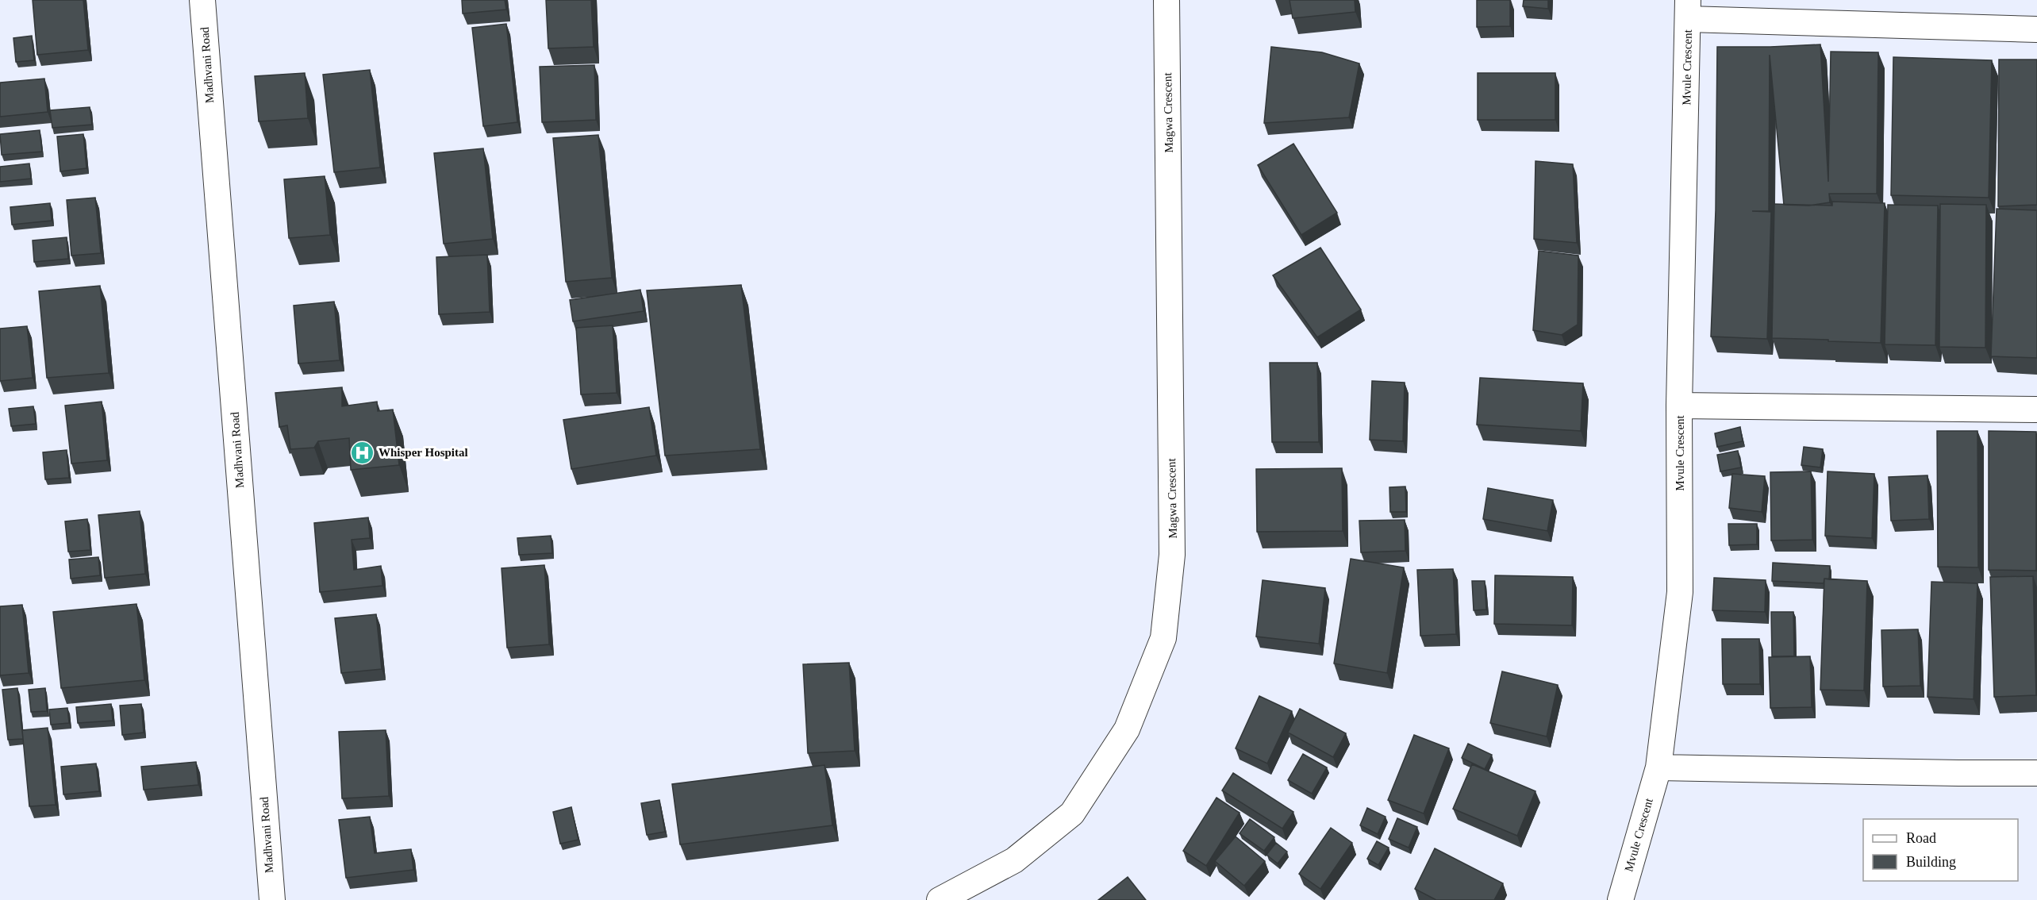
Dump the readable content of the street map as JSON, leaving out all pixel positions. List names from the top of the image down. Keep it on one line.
{"streets":{"street":["Madhvani Road","Mvule Crescent","Magwa Crescent"]},"places":{"hospital":["Whisper Hospital"]},"legend":["Road","Building"]}
